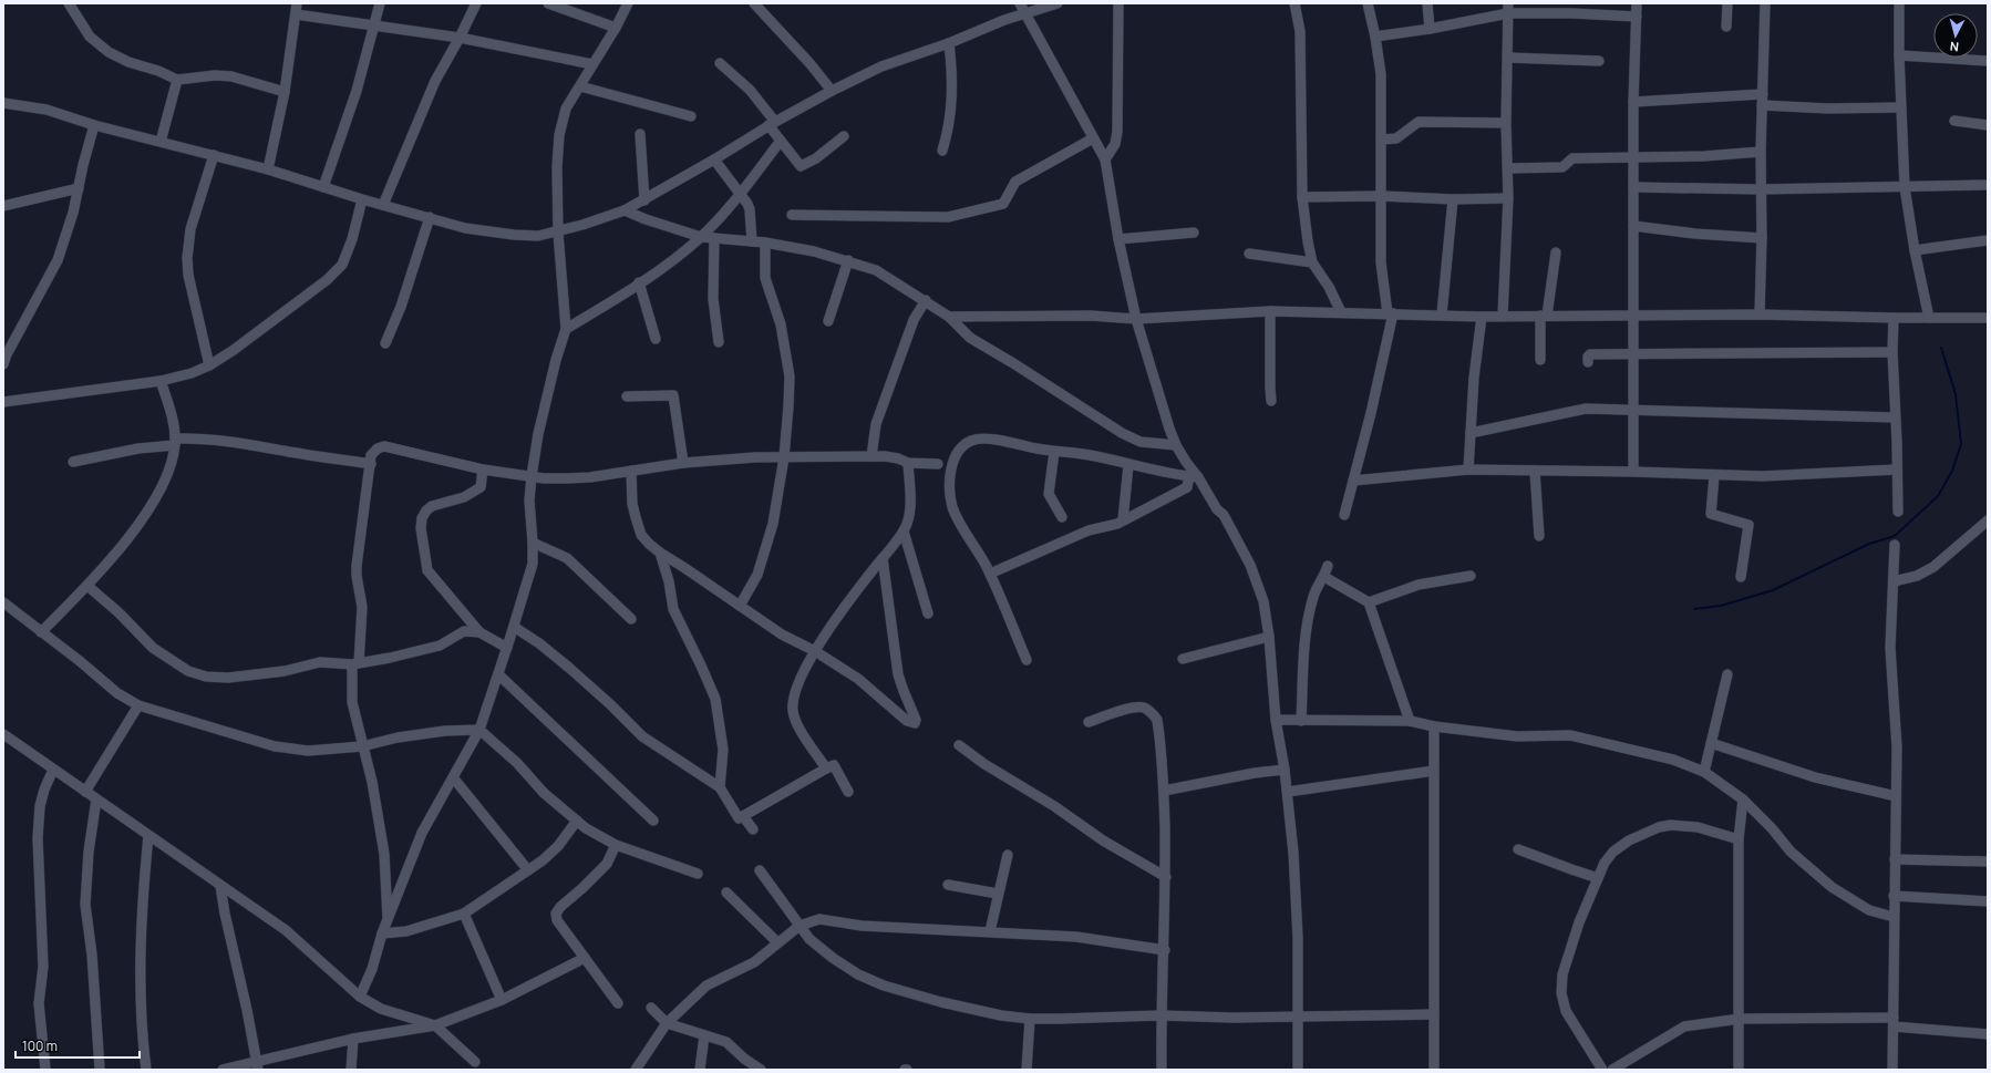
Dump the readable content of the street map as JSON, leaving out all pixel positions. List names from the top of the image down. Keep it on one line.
{"scale_bar":"100 m","north":"bottom"}
